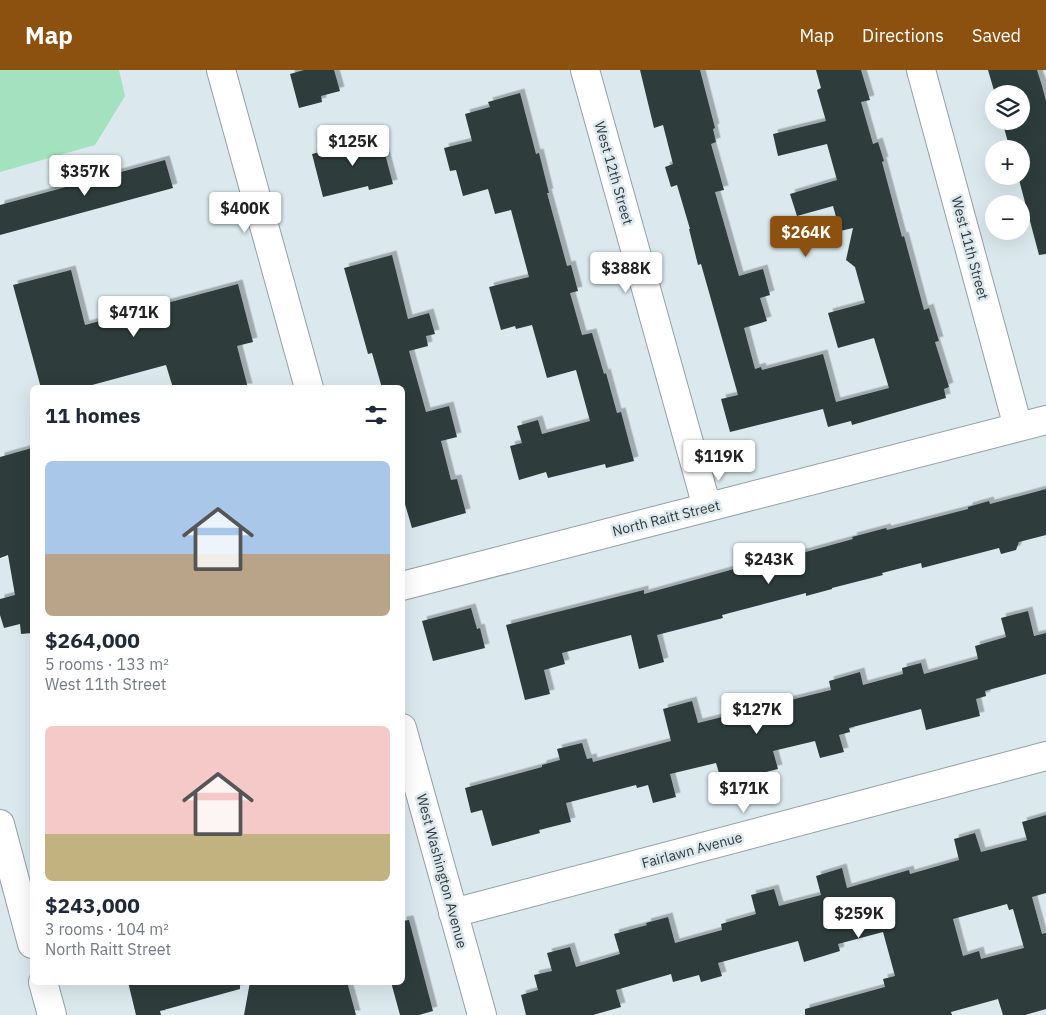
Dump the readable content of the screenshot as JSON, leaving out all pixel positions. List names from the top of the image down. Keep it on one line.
{"streets":{"street":["West 12th Street","West 11th Street","North Raitt Street","Fairlawn Avenue","West Washington Avenue"]},"crossings":[["West 12th Street","North Raitt Street"],["West 11th Street","North Raitt Street"],["Fairlawn Avenue","West Washington Avenue"]],"page":{"header":"Map","nav":["Map","Directions","Saved"],"map_buttons":["+","−"],"price":["$125K","$357K","$400K","$264K","$388K","$471K","$119K","$243K","$127K","$171K","$259K"],"heading":"11 homes","list":[{"name":"$264,000","note":"5 rooms · 133 m² · West 11th Street"},{"name":"$243,000","note":"3 rooms · 104 m² · North Raitt Street"}]}}
